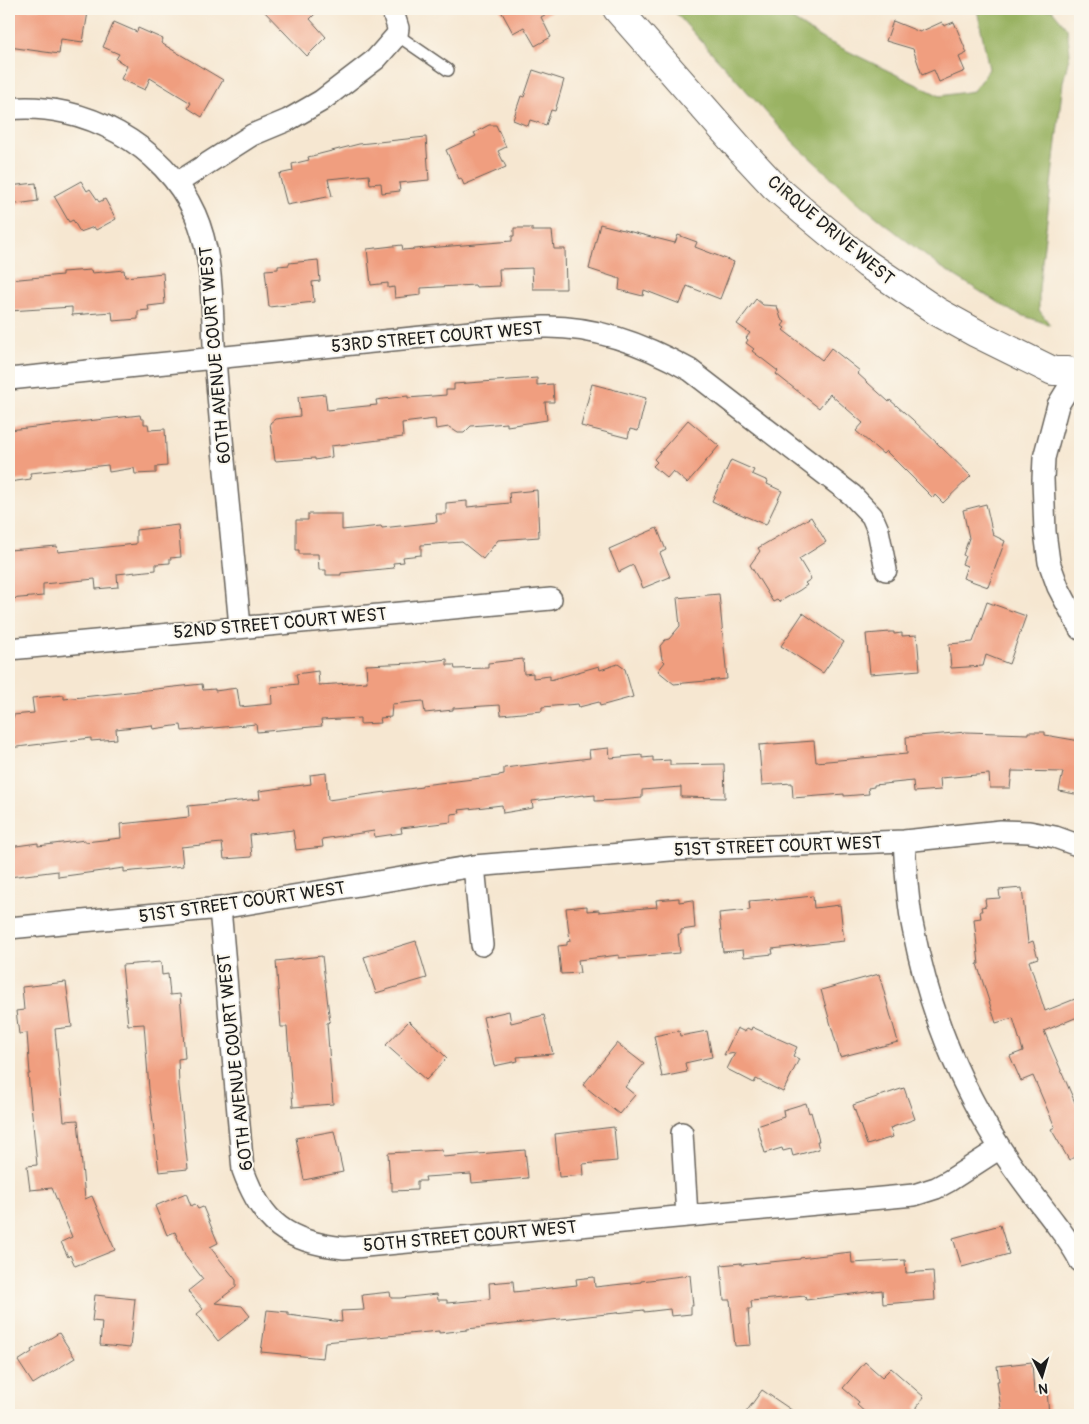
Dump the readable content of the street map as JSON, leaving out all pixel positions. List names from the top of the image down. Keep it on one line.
{"streets":{"main road":["CIRQUE DRIVE WEST"],"street":["53RD STREET COURT WEST","60TH AVENUE COURT WEST","52ND STREET COURT WEST","51ST STREET COURT WEST","50TH STREET COURT WEST"]},"crossings":[["53RD STREET COURT WEST","60TH AVENUE COURT WEST"],["60TH AVENUE COURT WEST","52ND STREET COURT WEST"],["60TH AVENUE COURT WEST","51ST STREET COURT WEST"],["60TH AVENUE COURT WEST","50TH STREET COURT WEST"]],"north":"bottom"}
